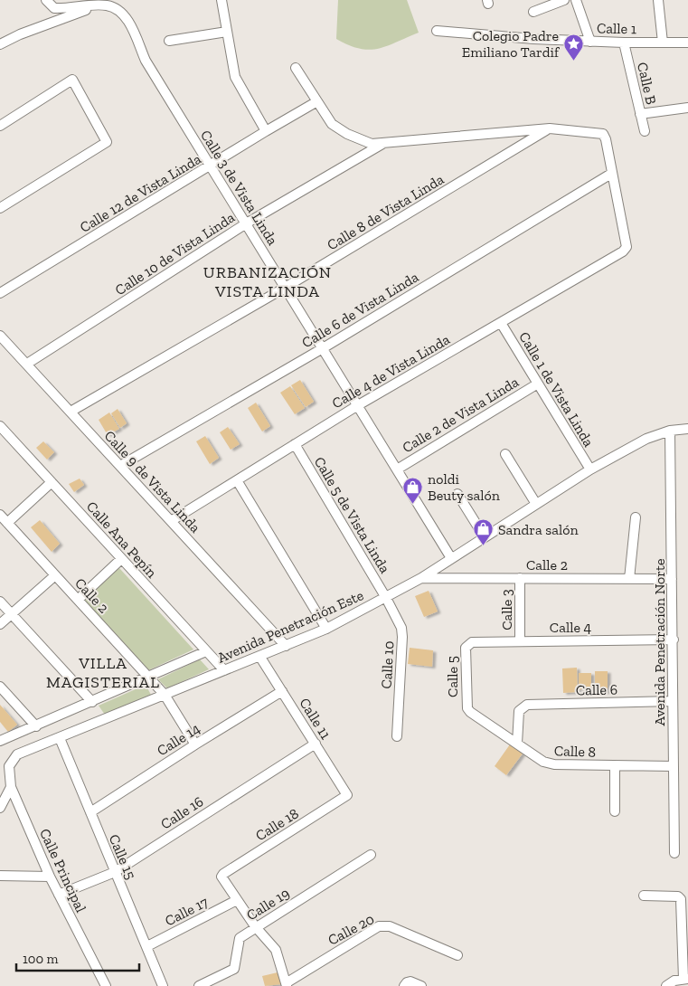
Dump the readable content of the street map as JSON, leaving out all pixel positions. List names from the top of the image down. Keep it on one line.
{"streets":{"street":["Calle 1","Calle B","Calle 3 de Vista Linda","Calle 12 de Vista Linda","Calle 8 de Vista Linda","Calle 10 de Vista Linda","Calle 6 de Vista Linda","Calle 4 de Vista Linda","Calle 1 de Vista Linda","Calle 2 de Vista Linda","Calle 9 de Vista Linda","Calle 5 de Vista Linda","Calle Ana Pepín","Calle 2","Calle 3","Avenida Penetración Este","Calle 4","Avenida Penetración Norte","Calle 10","Calle 5","Calle 6","Calle 11","Calle 14","Calle 8","Calle 16","Calle 18","Calle 15","Calle Principal","Calle 19","Calle 17","Calle 20"]},"crossings":[["Calle 1","Calle B"],["Calle 3 de Vista Linda","Calle 12 de Vista Linda"],["Calle 3 de Vista Linda","Calle 8 de Vista Linda"],["Calle 3 de Vista Linda","Calle 10 de Vista Linda"],["Calle 3 de Vista Linda","Calle 6 de Vista Linda"],["Calle 3 de Vista Linda","Calle 4 de Vista Linda"],["Calle 3 de Vista Linda","Calle 2 de Vista Linda"],["Calle 3 de Vista Linda","Avenida Penetración Este"],["Calle 8 de Vista Linda","Calle 9 de Vista Linda"],["Calle 10 de Vista Linda","Calle 9 de Vista Linda"],["Calle 6 de Vista Linda","Calle 4 de Vista Linda"],["Calle 6 de Vista Linda","Calle 9 de Vista Linda"],["Calle 4 de Vista Linda","Calle 1 de Vista Linda"],["Calle 4 de Vista Linda","Calle 9 de Vista Linda"],["Calle 4 de Vista Linda","Calle 5 de Vista Linda"],["Calle 1 de Vista Linda","Calle 2 de Vista Linda"],["Calle 1 de Vista Linda","Avenida Penetración Este"],["Calle 9 de Vista Linda","Avenida Penetración Este"],["Calle 5 de Vista Linda","Avenida Penetración Este"],["Calle 5 de Vista Linda","Calle 10"],["Calle Ana Pepín","Avenida Penetración Este"],["Calle 2","Calle 3"],["Calle 2","Avenida Penetración Este"],["Calle 2","Avenida Penetración Norte"],["Calle 2","Calle 14"],["Calle 3","Calle 4"],["Avenida Penetración Este","Avenida Penetración Norte"],["Avenida Penetración Este","Calle 10"],["Avenida Penetración Este","Calle 11"],["Avenida Penetración Este","Calle 15"],["Avenida Penetración Este","Calle Principal"],["Calle 4","Avenida Penetración Norte"],["Calle 4","Calle 5"],["Avenida Penetración Norte","Calle 6"],["Avenida Penetración Norte","Calle 8"],["Calle 5","Calle 8"],["Calle 6","Calle 8"],["Calle 11","Calle 14"],["Calle 11","Calle 16"],["Calle 11","Calle 18"],["Calle 14","Calle 15"],["Calle 16","Calle 15"],["Calle 16","Calle Principal"],["Calle 18","Calle 17"],["Calle 15","Calle 17"]],"districts":["URBANIZACIÓN VISTA LINDA","VILLA MAGISTERIAL"],"places":{"place":["Colegio Padre Emiliano Tardif"],"shop":["noldi Beuty salón","Sandra salón"]},"scale_bar":"100 m"}
